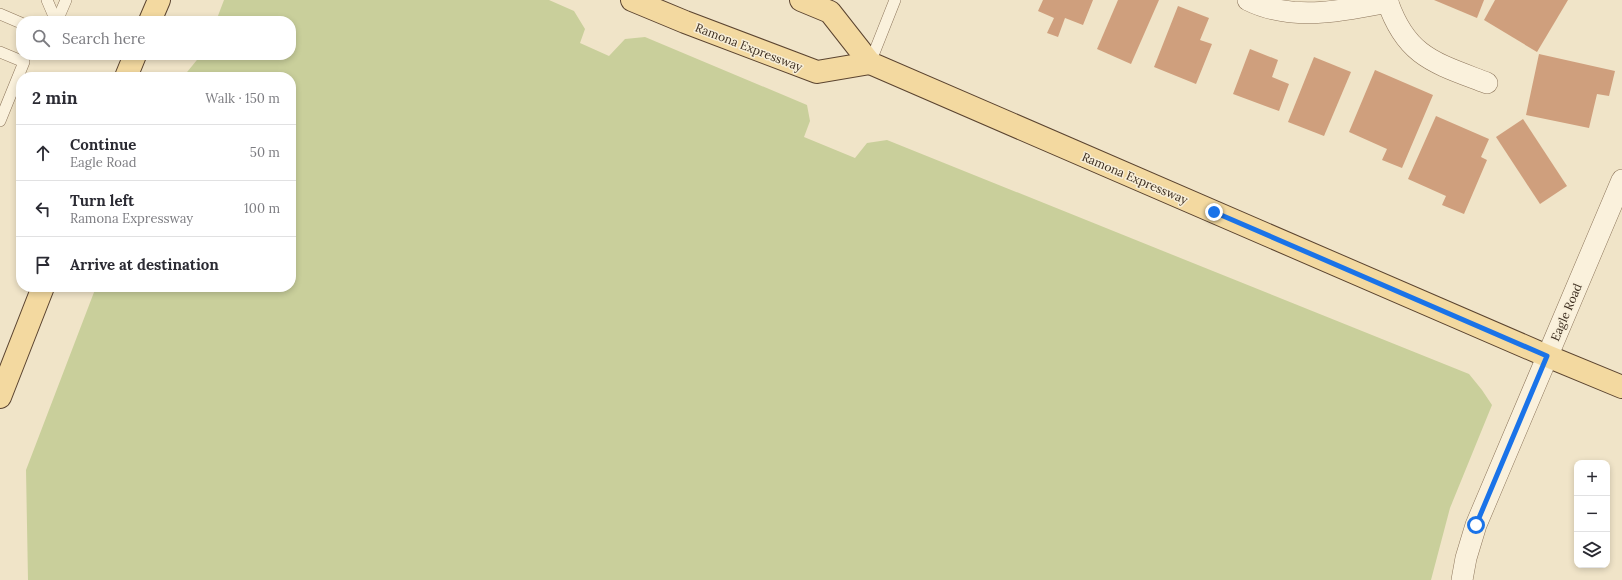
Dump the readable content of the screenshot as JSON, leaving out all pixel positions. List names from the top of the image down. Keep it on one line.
{"streets":{"main road":["Ramona Expressway"],"street":["Eagle Road"]},"crossings":[["Ramona Expressway","Eagle Road"]],"page":{"search":"Search here","heading":["2 min","Walk · 150 m"],"list":[["Continue","Eagle Road","50 m"],["Turn left","Ramona Expressway","100 m"],"Arrive at destination"],"map_buttons":["+","−"]}}
